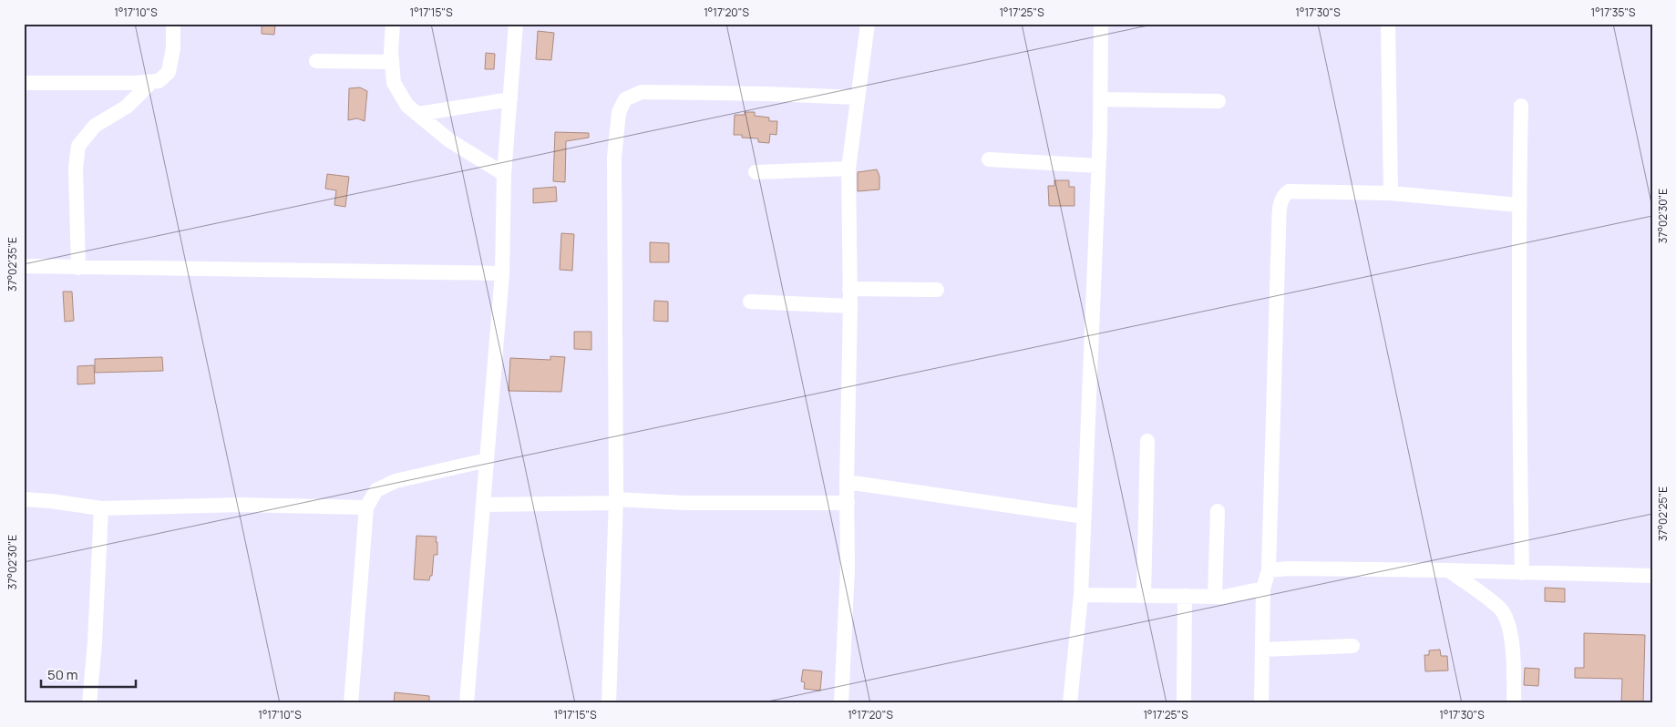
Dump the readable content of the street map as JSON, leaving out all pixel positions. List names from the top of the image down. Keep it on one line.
{"scale_bar":"50 m","coordinates":["1°17'10\"S","1°17'15\"S","1°17'20\"S","1°17'25\"S","1°17'30\"S","1°17'35\"S","37°02'30\"E","37°02'35\"E","37°02'25\"E"]}
